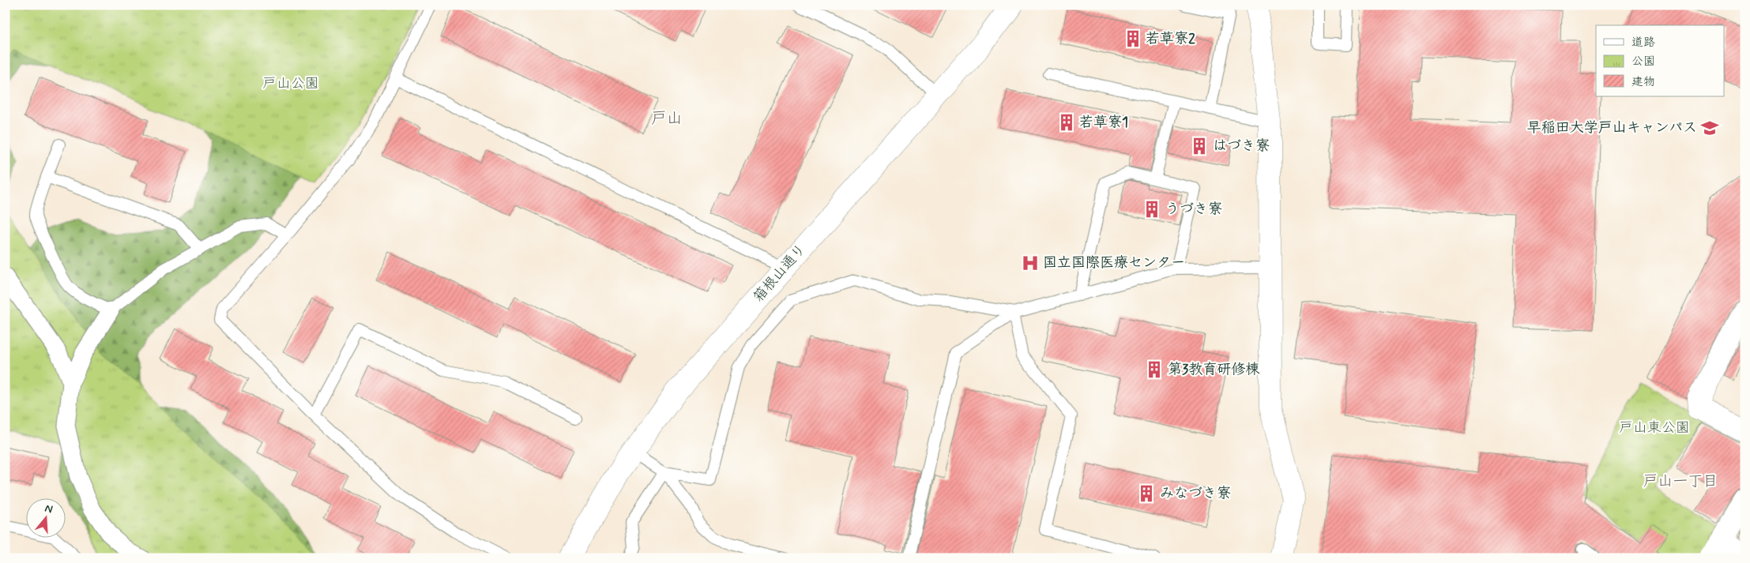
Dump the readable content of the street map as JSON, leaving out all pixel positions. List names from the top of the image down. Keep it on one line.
{"streets":{"street":["箱根山通り"]},"districts":["戸山","戸山一丁目"],"parks":["戸山公園","戸山東公園"],"places":{"building":["若草寮2","若草寮1","はづき寮","うづき寮","第3教育研修棟","みなづき寮"],"school or university":["早稲田大学戸山キャンパス"],"hospital":["国立国際医療センター"]},"legend":["道路","公園","建物"],"north":"top"}
